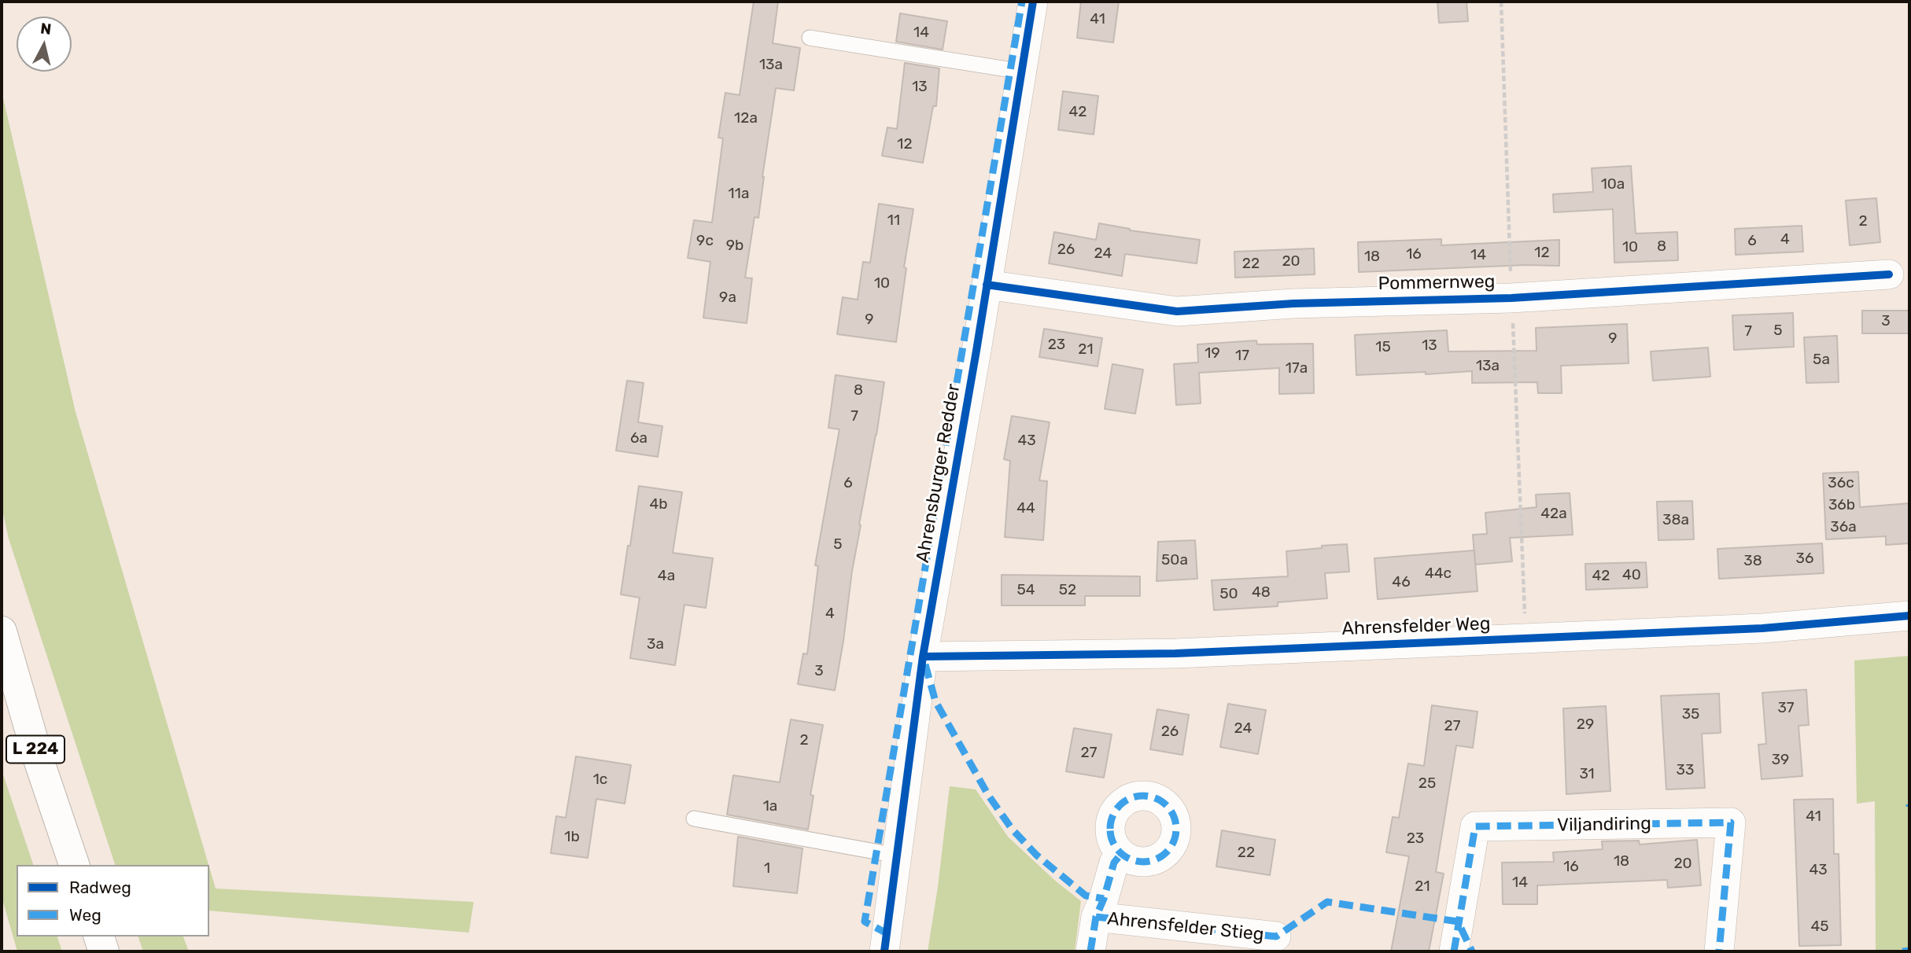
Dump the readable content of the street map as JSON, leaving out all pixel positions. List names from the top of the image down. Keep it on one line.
{"streets":{"main road":["L 224"],"street":["Pommernweg","Ahrensburger Redder","Ahrensfelder Weg","Viljandiring","Ahrensfelder Stieg"]},"crossings":[["Pommernweg","Ahrensburger Redder"],["Ahrensburger Redder","Ahrensfelder Weg"]],"house_numbers":["41","14","13a","13","42","12a","12","10a","11a","11","2","4","9c","6","9b","8","10","26","12","24","16","14","18","20","22","10","9a","9","3","5","7","9","23","13","15","21","19","17","5a","13a","17a","8","7","6a","43","6","36c","4b","36b","44","42a","38a","36a","5","36","50a","38","44c","40","4a","42","46","54","52","48","50","4","3a","3","37","35","29","27","24","26","2","27","39","33","31","1c","25","1a","41","1b","23","22","18","20","16","1","43","14","21","45"],"legend":["Radweg","Weg"],"north":"top"}
